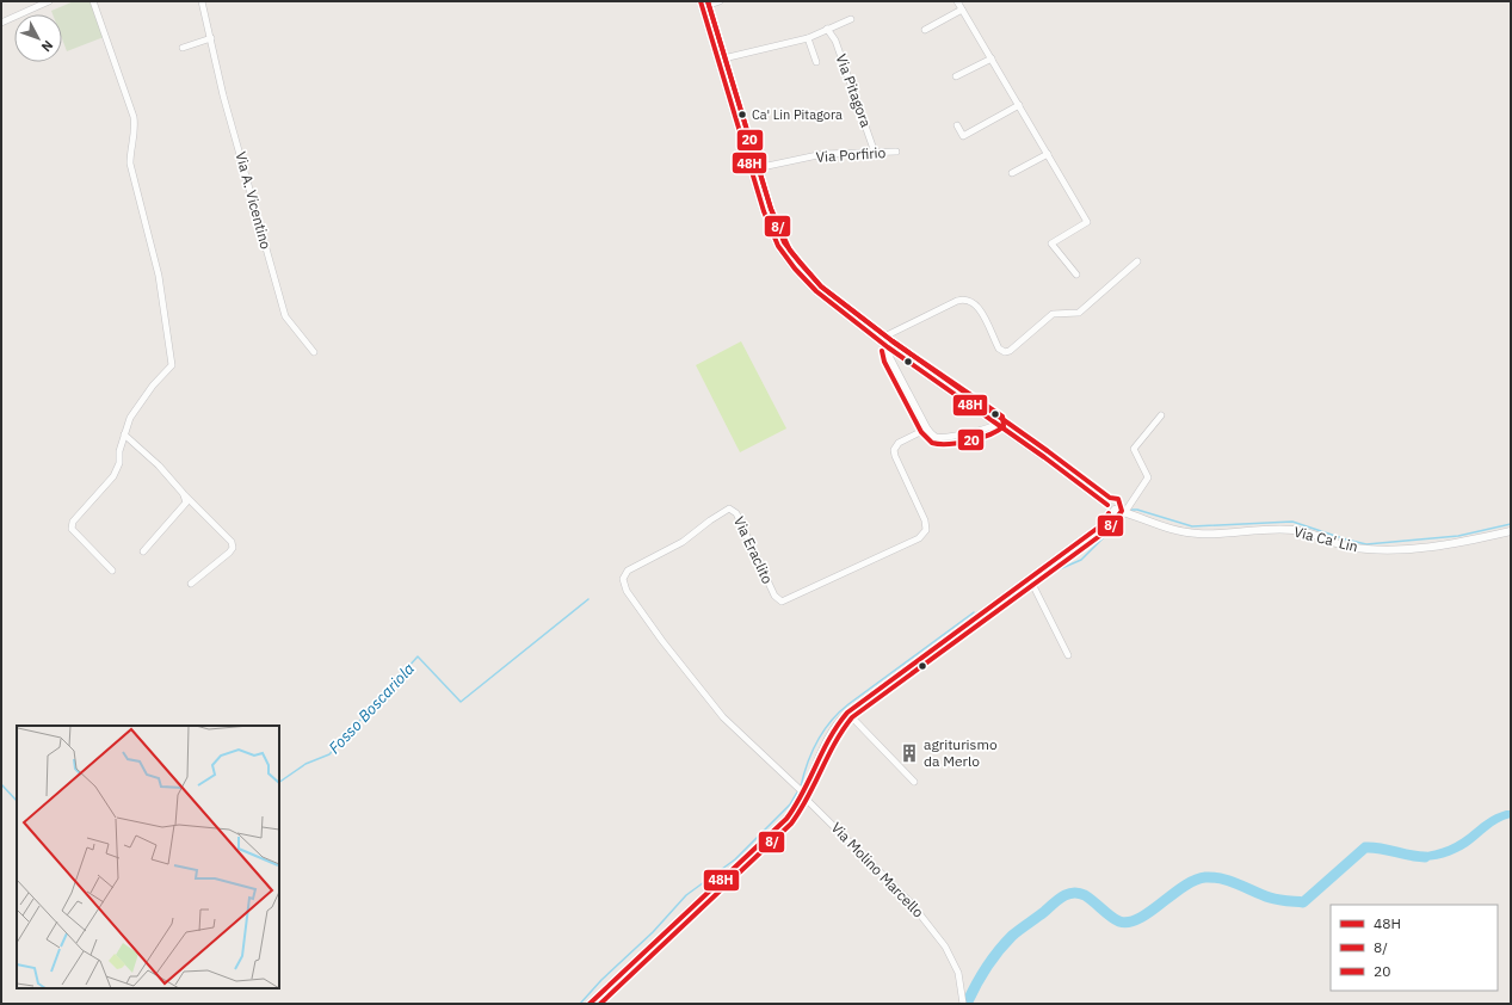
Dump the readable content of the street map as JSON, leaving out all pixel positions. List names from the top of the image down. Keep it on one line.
{"streets":{"street":["Via Pitagora","Via Porfirio","Via A. Vicentino","Via Ca' Lin","Via Eraclito","Via Molino Marcello"]},"crossings":[["Via Pitagora","Via Porfirio"],["Via Porfirio","Via Ca' Lin"],["Via Ca' Lin","Via Eraclito"],["Via Eraclito","Via Molino Marcello"]],"water":["Fosso Boscariola"],"places":{"other":["Ca' Lin Pitagora"],"building":["agriturismo da Merlo"]},"lines":["transit line 48H","transit line 8/","transit line 20"],"legend":["48H","8/","20"],"north":"bottom right"}
